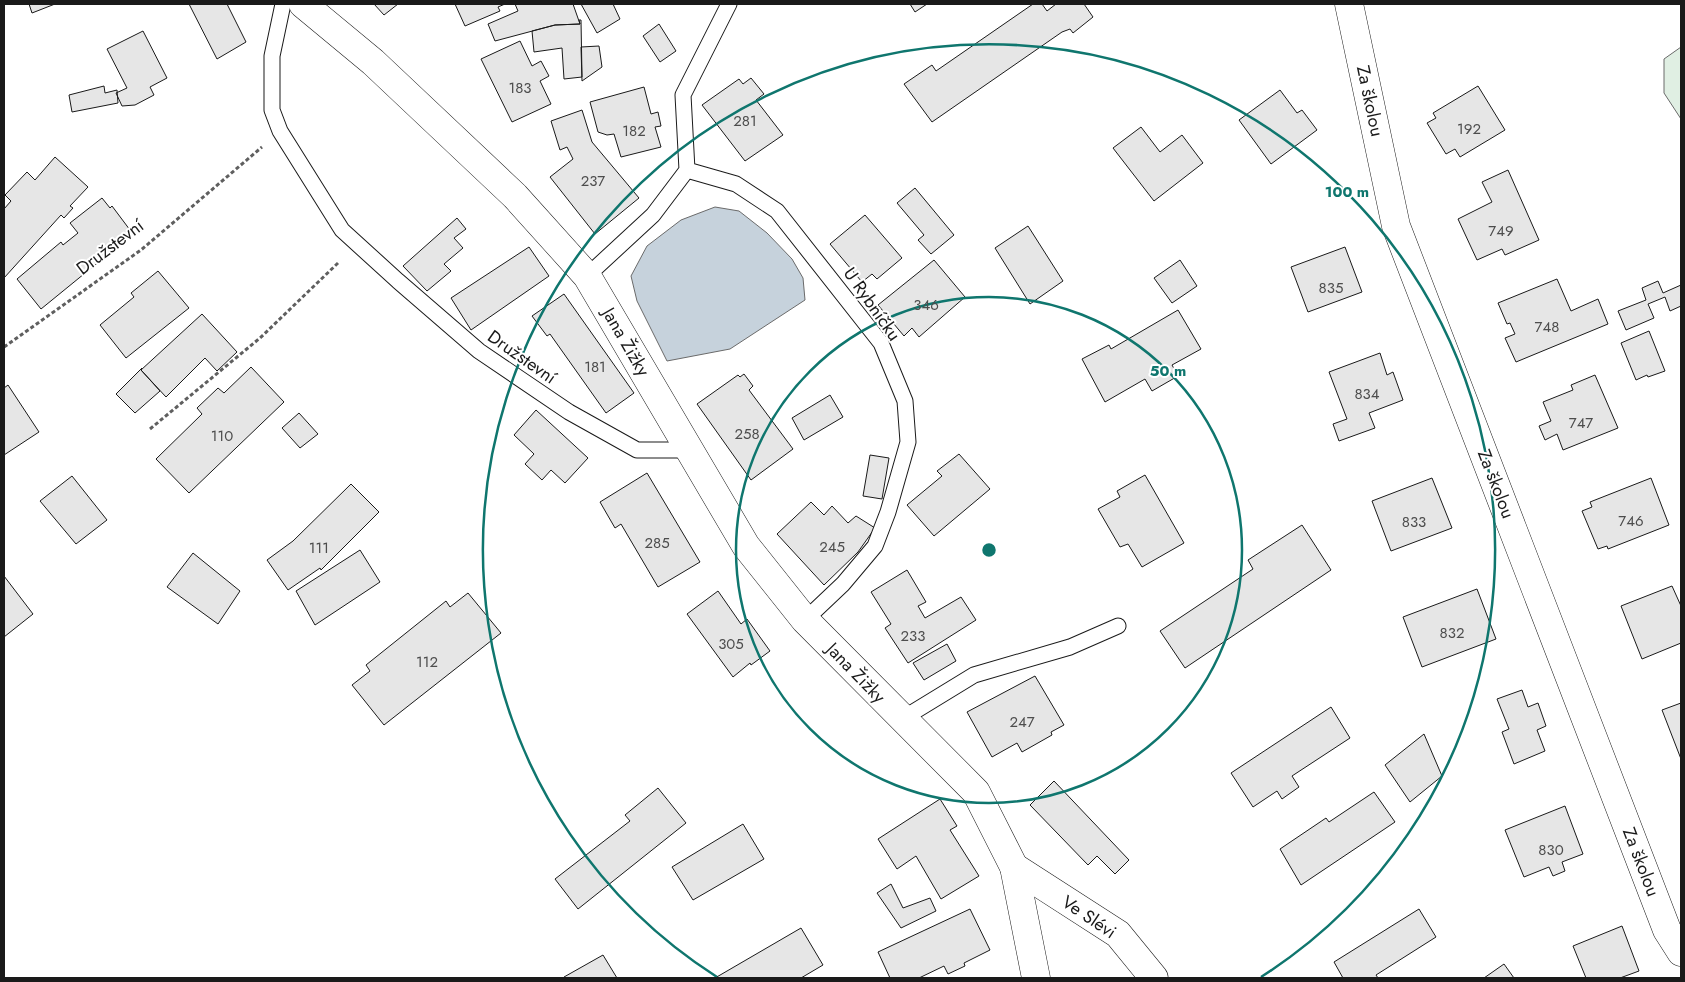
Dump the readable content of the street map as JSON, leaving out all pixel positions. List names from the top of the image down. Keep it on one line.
{"streets":{"street":["Za školou","Jana Žižky","Ve Slévi"],"lane":["Družstevní","U Rybníčku"]},"crossings":[["Družstevní","Jana Žižky"],["U Rybníčku","Jana Žižky"],["Jana Žižky","Ve Slévi"]],"house_numbers":["183","281","192","182","237","749","835","346","748","181","834","747","258","110","746","833","285","245","111","832","233","305","112","247","830"],"rings":["100 m","50 m"]}
